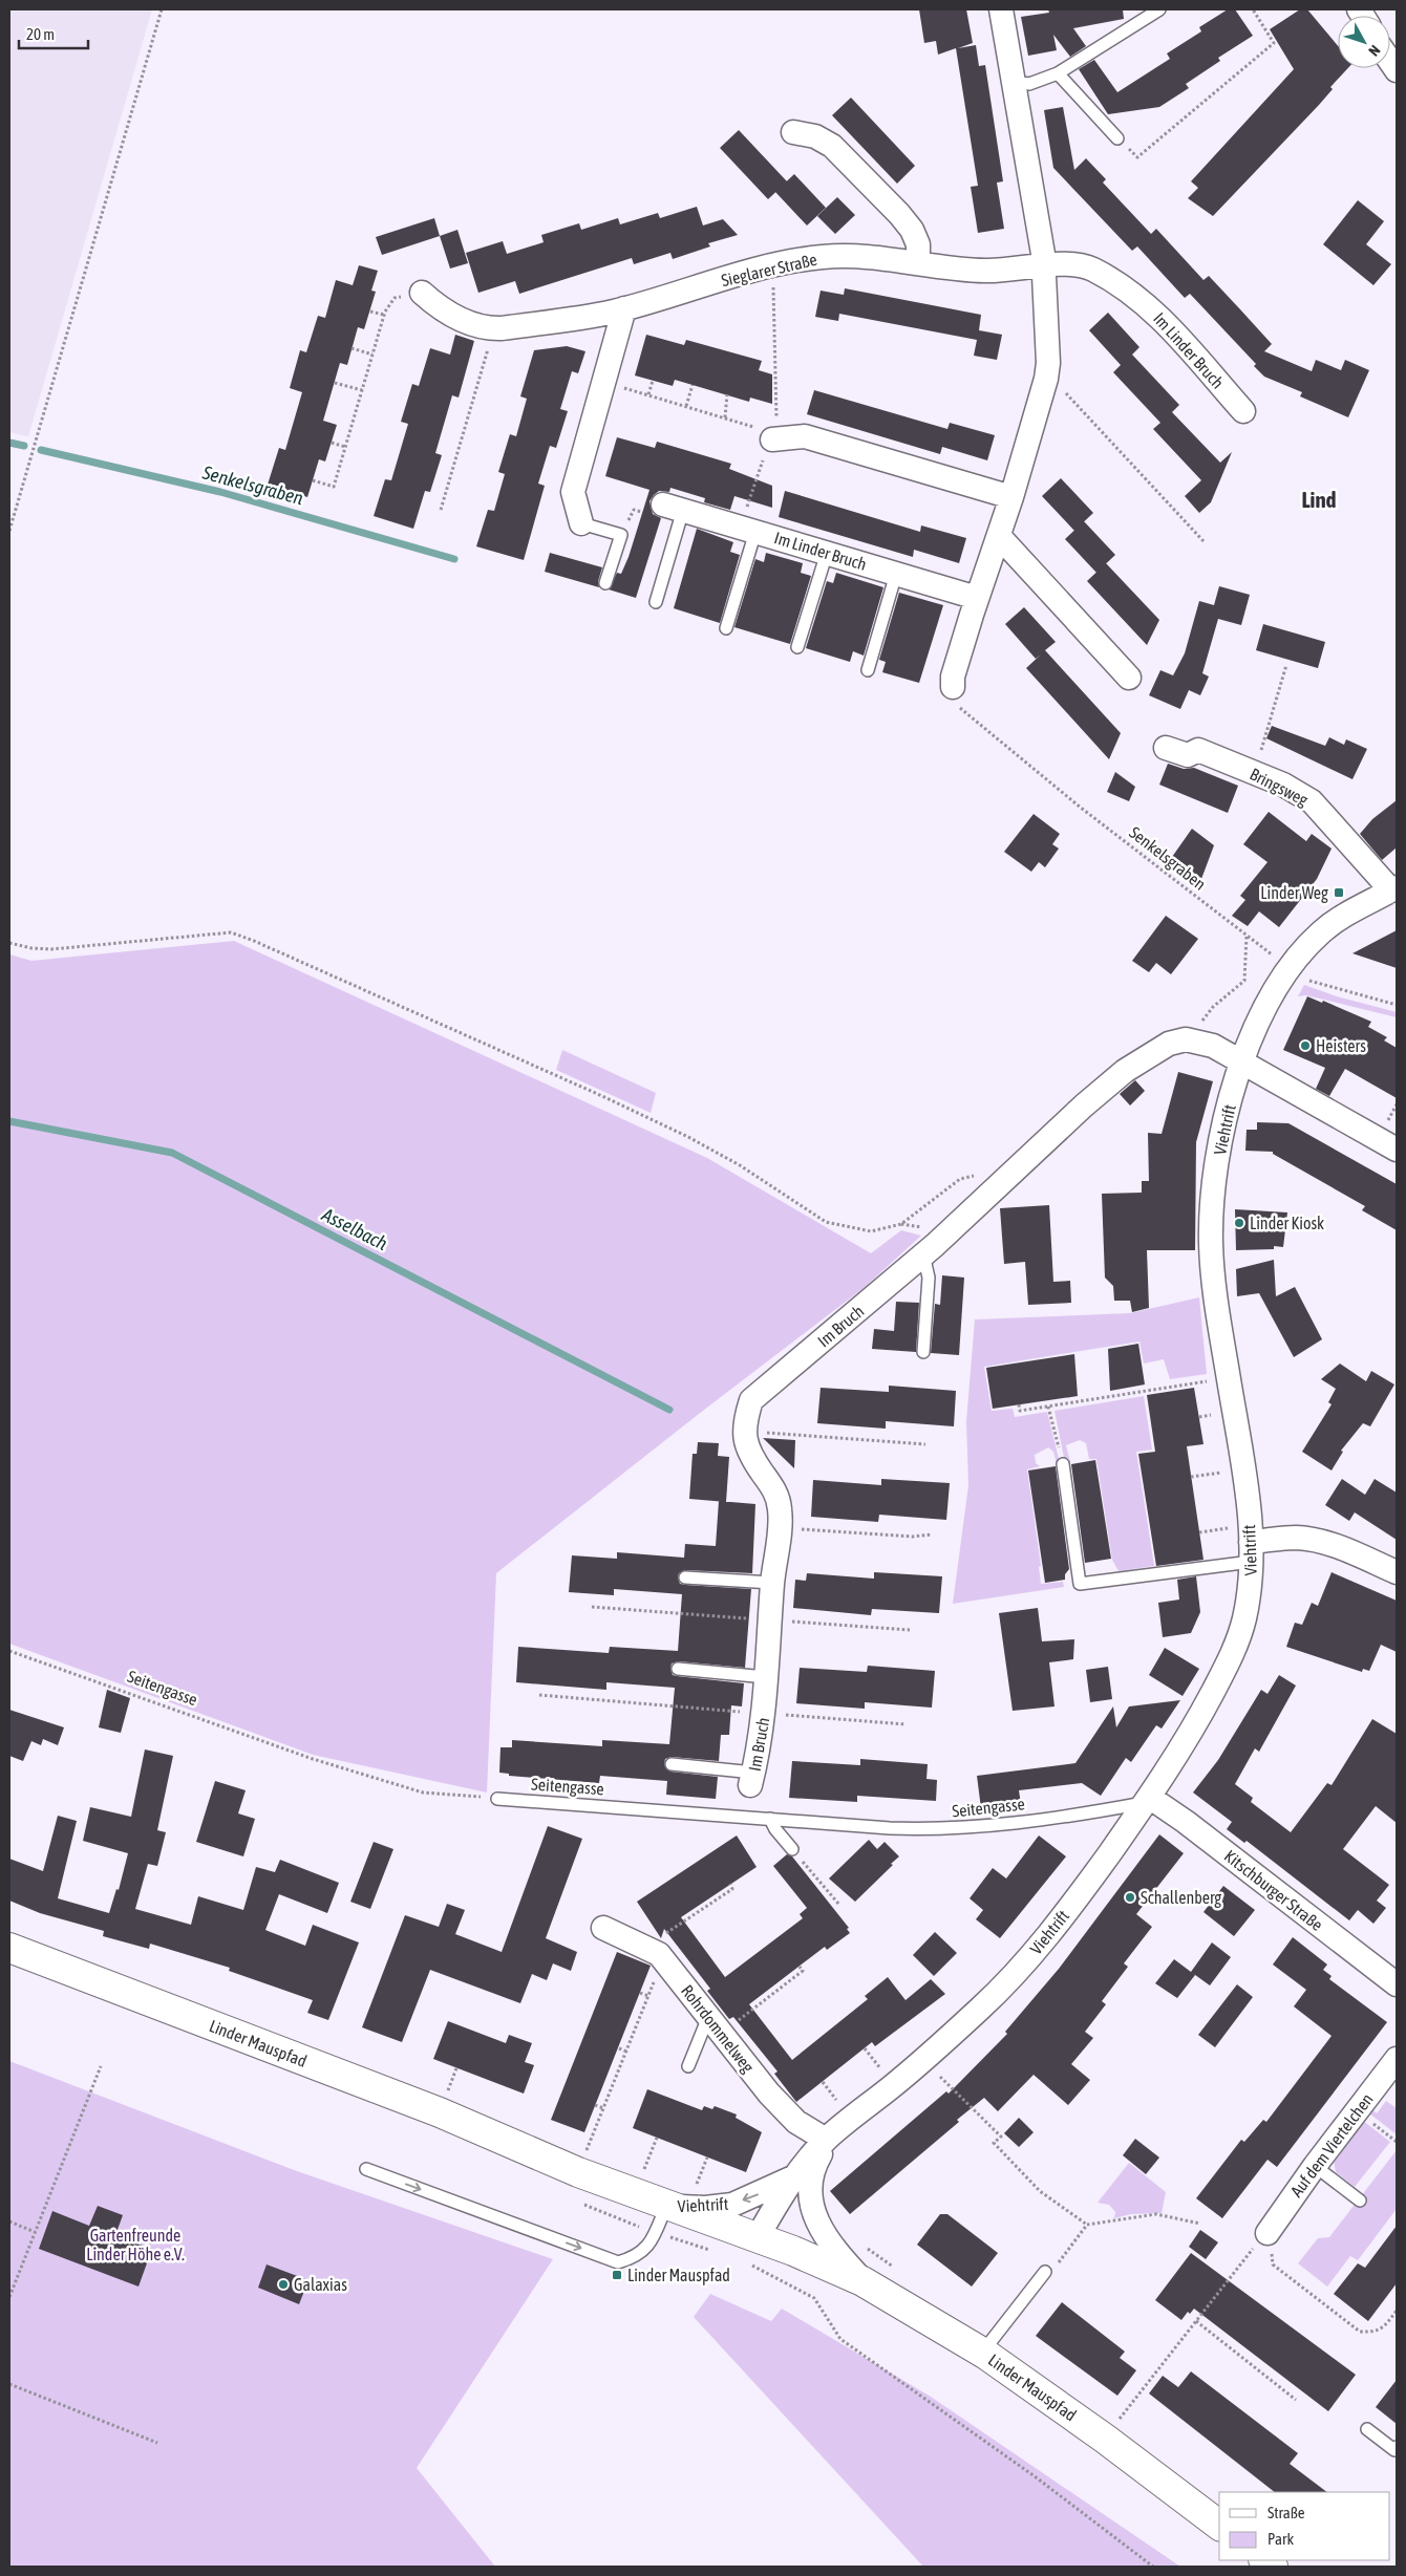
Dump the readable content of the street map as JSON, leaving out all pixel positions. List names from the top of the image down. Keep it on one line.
{"streets":{"street":["Sieglarer Straße","Im Linder Bruch","Bringsweg","Viehtrift","Im Bruch","Kitschburger Straße","Rohrdommelweg","Linder Mauspfad","Auf dem Viertelchen"],"lane":["Seitengasse"],"path":["Senkelsgraben"]},"crossings":[["Sieglarer Straße","Im Linder Bruch"],["Bringsweg","Viehtrift"],["Senkelsgraben","Viehtrift"],["Viehtrift","Im Bruch"],["Viehtrift","Seitengasse"],["Viehtrift","Kitschburger Straße"],["Viehtrift","Rohrdommelweg"],["Viehtrift","Linder Mauspfad"],["Seitengasse","Kitschburger Straße"]],"districts":["Lind"],"water":["Senkelsgraben","Asselbach"],"parks":["Gartenfreunde Linder Höhe e.V."],"places":{"transit":["Linder Weg","Linder Mauspfad"],"other":["Heisters","Linder Kiosk","Schallenberg","Galaxias"]},"legend":["Straße","Park"],"scale_bar":"20 m","north":"bottom right"}
